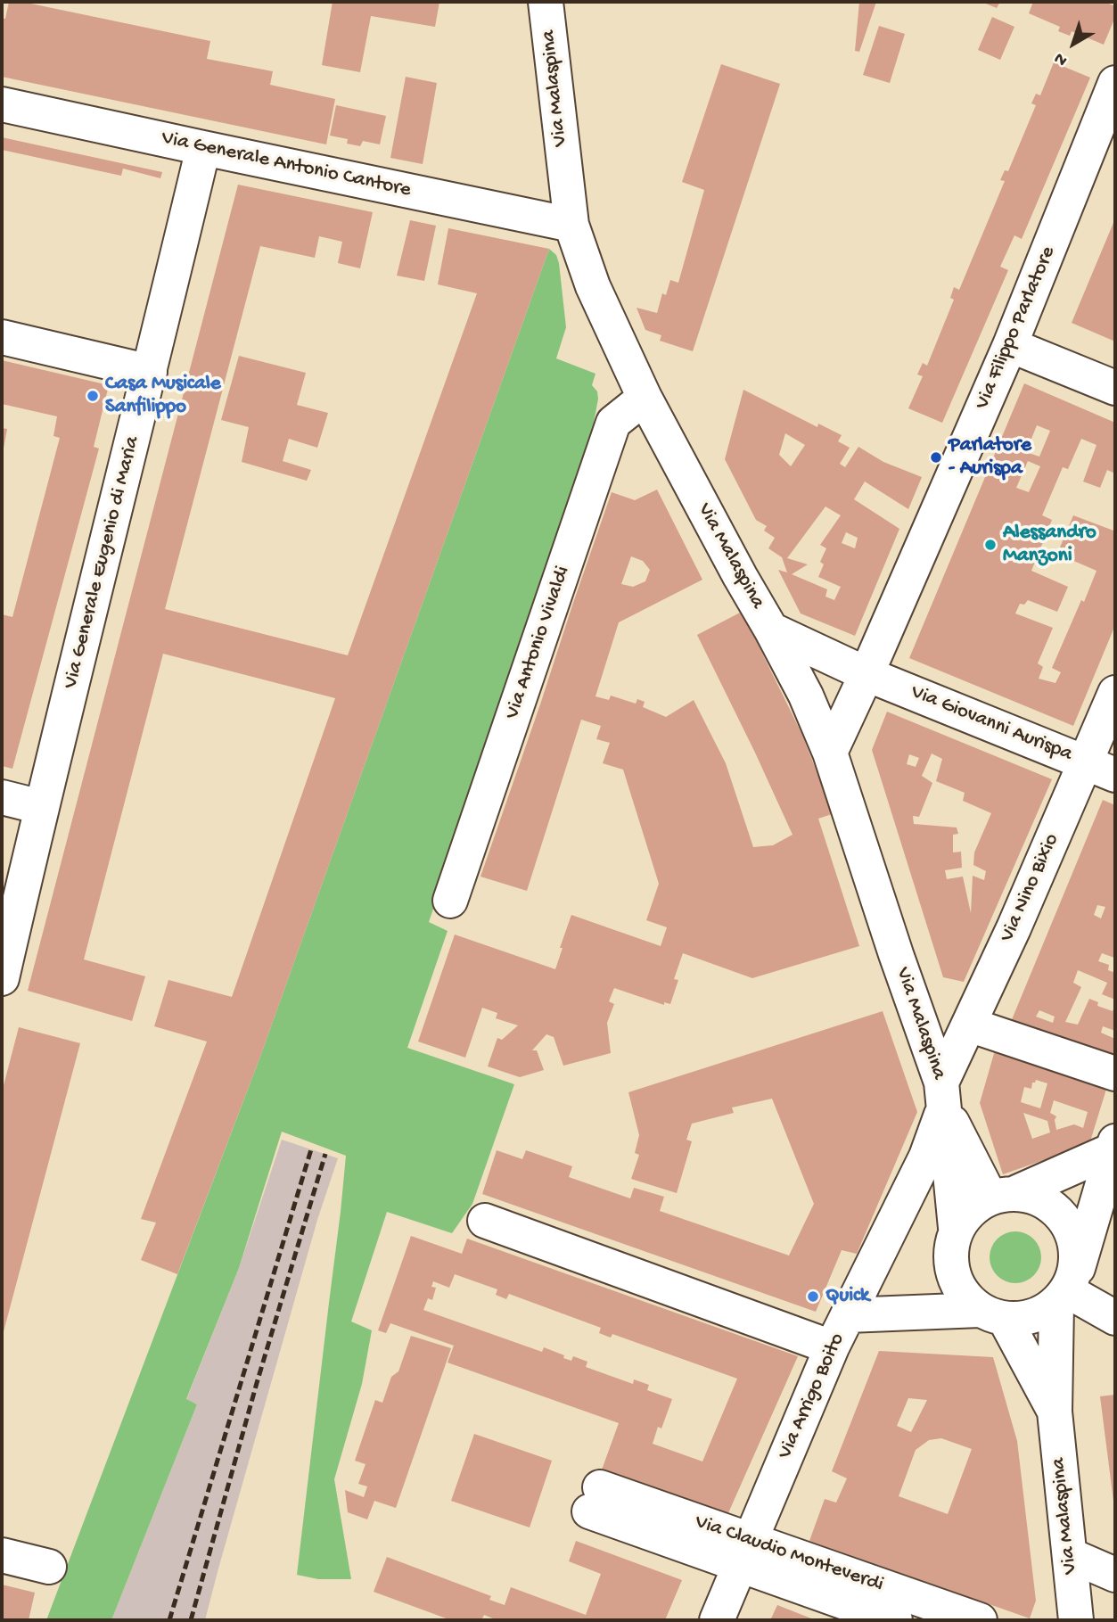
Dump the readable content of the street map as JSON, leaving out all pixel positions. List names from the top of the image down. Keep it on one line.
{"streets":{"street":["Via Malaspina","Via Generale Antonio Cantore","Via Filippo Parlatore","Via Generale Eugenio di Maria","Via Antonio Vivaldi","Via Giovanni Aurispa","Via Nino Bixio","Via Arrigo Boito","Via Claudio Monteverdi"]},"crossings":[["Via Malaspina","Via Generale Antonio Cantore"],["Via Malaspina","Via Filippo Parlatore"],["Via Malaspina","Via Antonio Vivaldi"],["Via Malaspina","Via Giovanni Aurispa"],["Via Malaspina","Via Nino Bixio"],["Via Malaspina","Via Arrigo Boito"],["Via Generale Antonio Cantore","Via Generale Eugenio di Maria"],["Via Filippo Parlatore","Via Giovanni Aurispa"],["Via Giovanni Aurispa","Via Nino Bixio"],["Via Nino Bixio","Via Arrigo Boito"],["Via Arrigo Boito","Via Claudio Monteverdi"]],"places":["Casa Musicale Sanfilippo","Parlatore - Aurispa","Alessandro Manzoni","Quick"],"north":"bottom left"}
